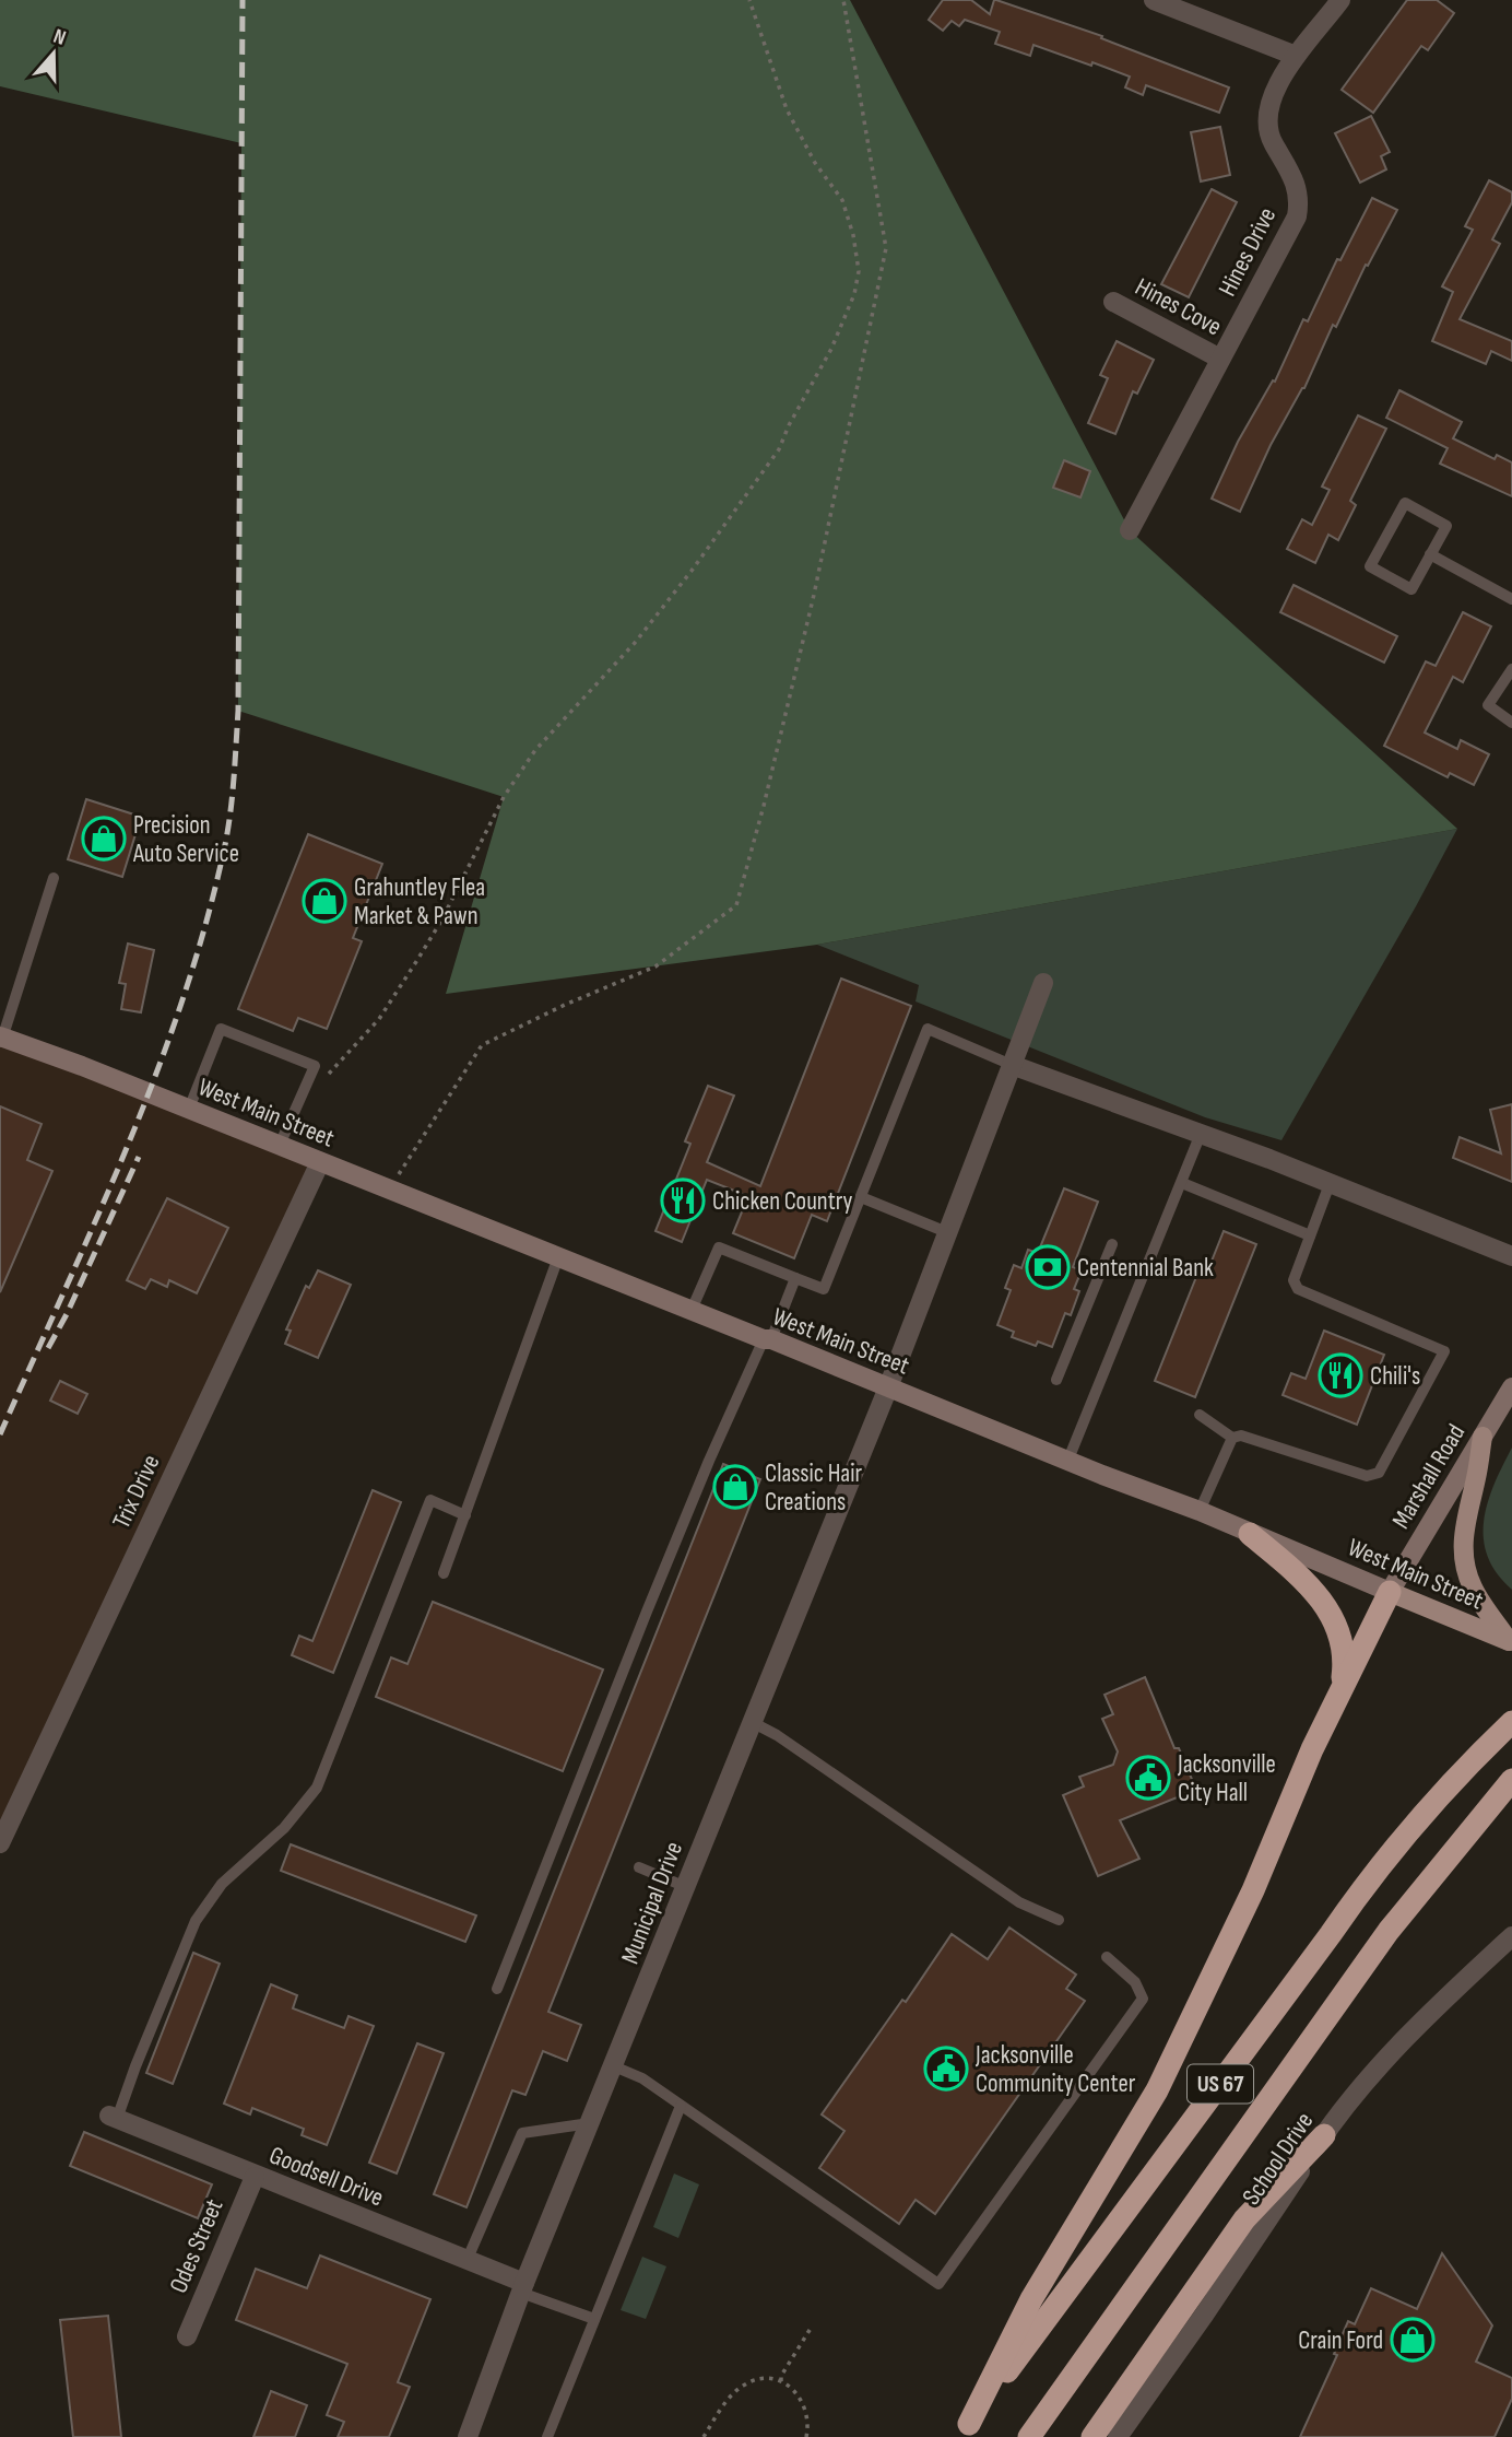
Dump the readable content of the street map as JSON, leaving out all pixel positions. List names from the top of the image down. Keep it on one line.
{"streets":{"highway":["US 67"],"main road":["West Main Street","Marshall Road"],"street":["Hines Drive","Hines Cove","Trix Drive","Municipal Drive","School Drive","Goodsell Drive","Odes Street"]},"crossings":[["Hines Drive","Hines Cove"],["West Main Street","Marshall Road"],["West Main Street","Trix Drive"],["West Main Street","Municipal Drive"],["Municipal Drive","Goodsell Drive"],["Goodsell Drive","Odes Street"]],"places":{"shop":["Precision Auto Service","Grahuntley Flea Market & Pawn","Classic Hair Creations","Crain Ford"],"restaurant":["Chicken Country","Chili's"],"bank":["Centennial Bank"],"public building":["Jacksonville City Hall","Jacksonville Community Center"]},"north":"top"}
